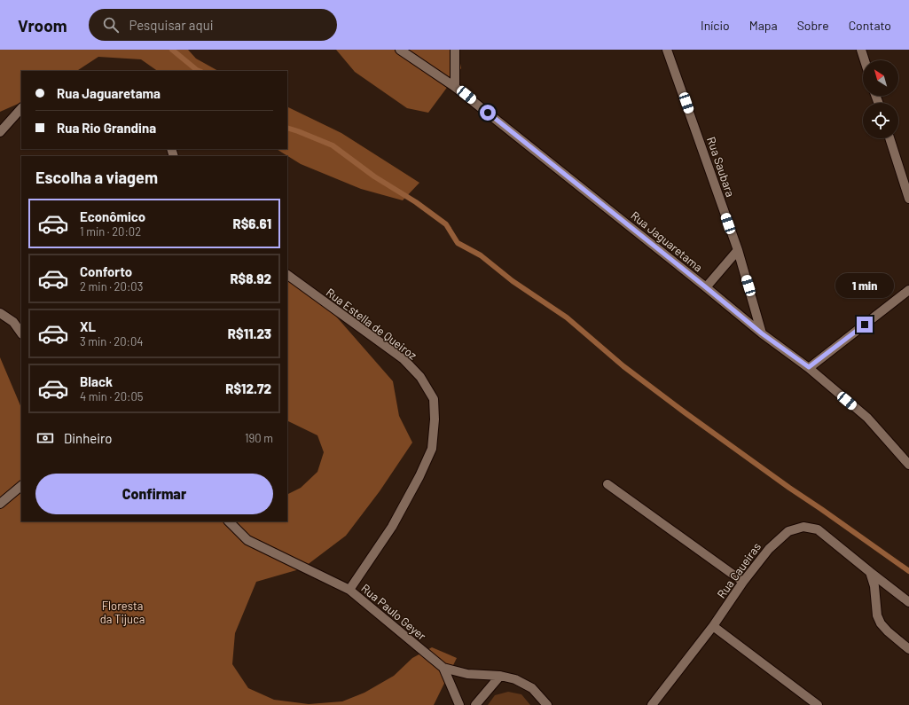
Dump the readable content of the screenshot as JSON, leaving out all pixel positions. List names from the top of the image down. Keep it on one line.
{"streets":{"street":["Rua Saubara","Rua Jaguaretama","Rua Estella de Queiroz","Rua Caueiras","Rua Paulo Geyer"]},"crossings":[["Rua Saubara","Rua Jaguaretama"],["Rua Estella de Queiroz","Rua Paulo Geyer"]],"parks":["Floresta da Tijuca"],"north":"top left","page":{"header":"Vroom","search":"Pesquisar aqui","nav":["Início","Mapa","Sobre","Contato"],"banner":["Rua Jaguaretama","Rua Rio Grandina"],"heading":"Escolha a viagem","list":[{"name":"Econômico","note":"1 min · 20:02","value":"R$6.61"},{"name":"Conforto","note":"2 min · 20:03","value":"R$8.92"},{"name":"XL","note":"3 min · 20:04","value":"R$11.23"},{"name":"Black","note":"4 min · 20:05","value":"R$12.72"}],"bubble":"1 min","pay":["Dinheiro","190 m"],"buttons":"Confirmar"}}
